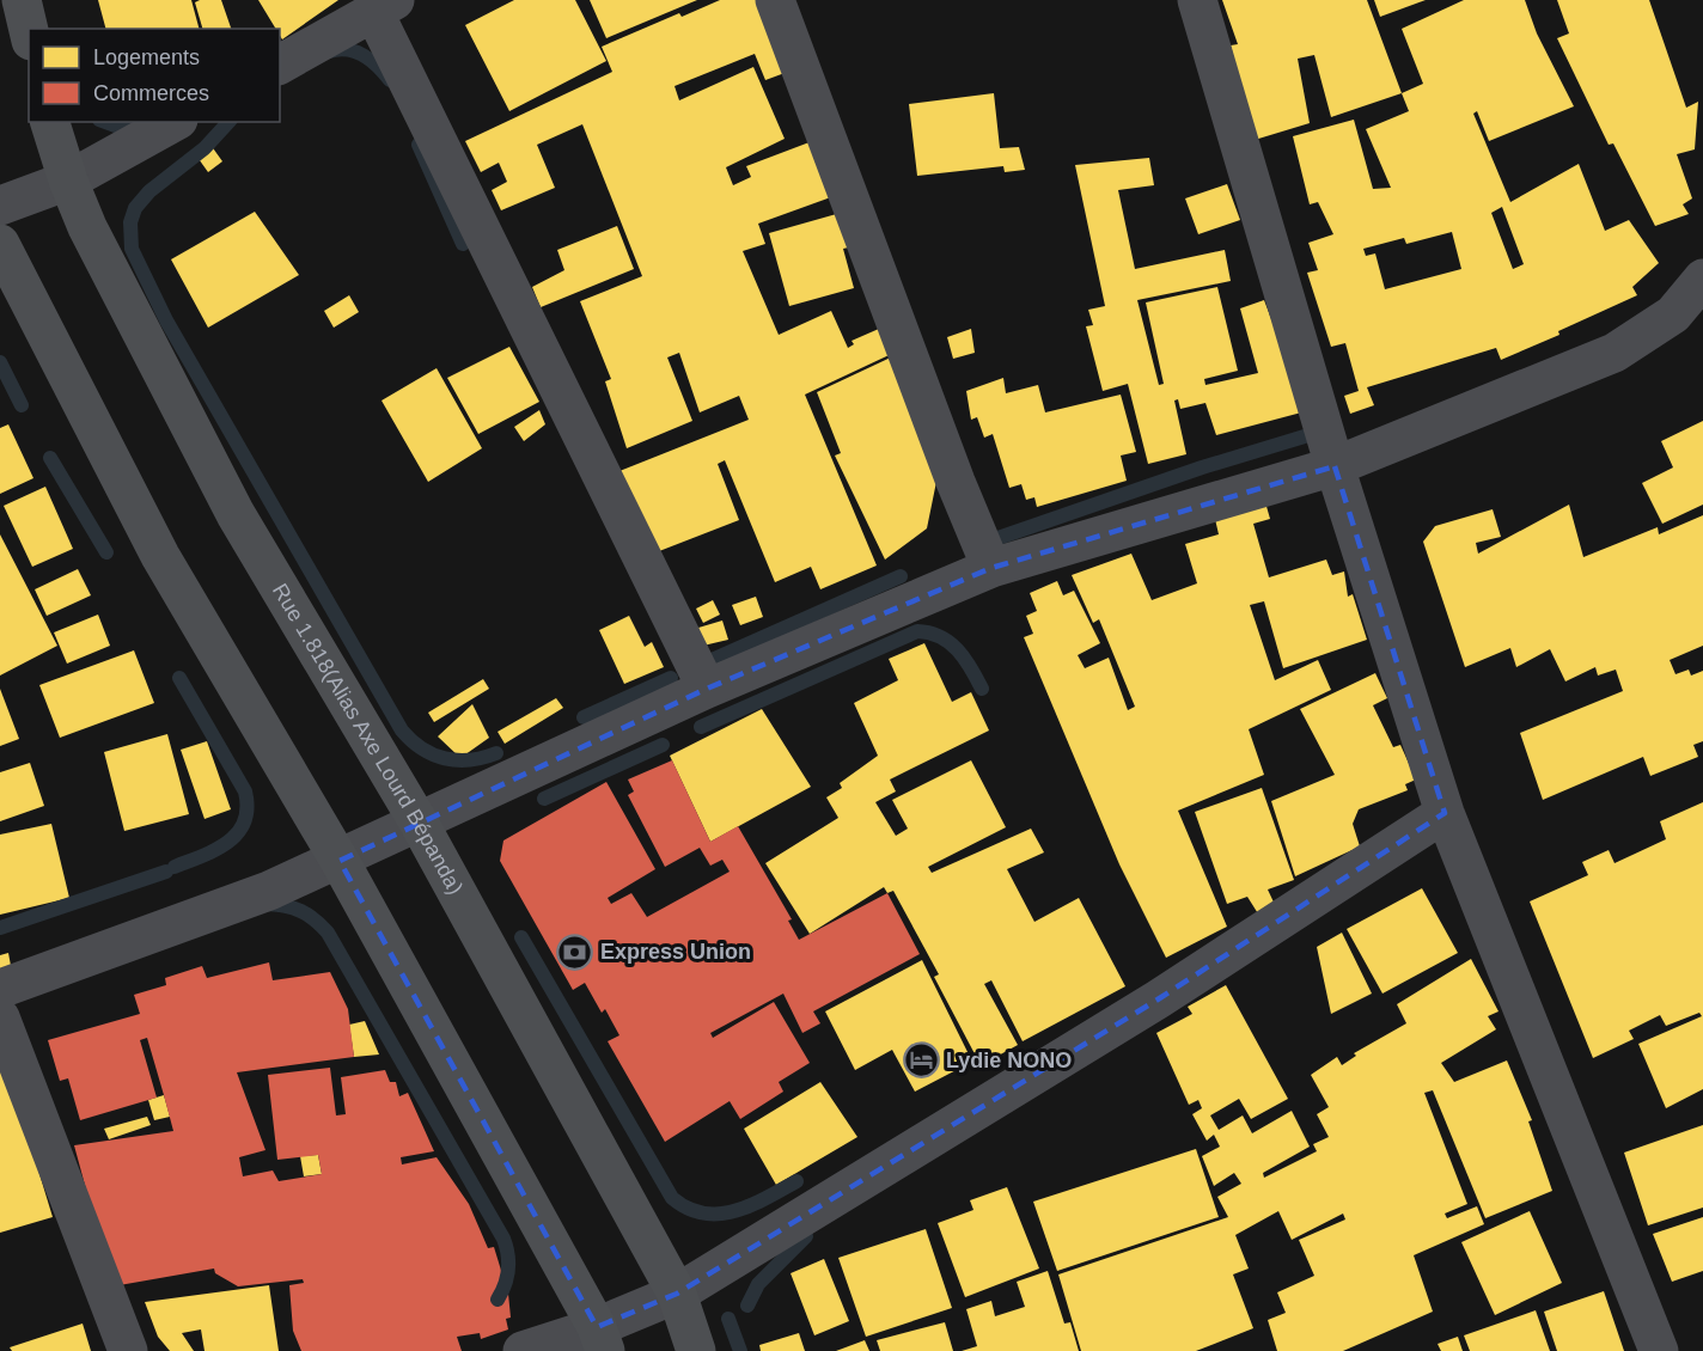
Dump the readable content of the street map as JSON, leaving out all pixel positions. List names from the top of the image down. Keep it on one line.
{"streets":{"main road":["Rue 1.818(Alias Axe Lourd Bépanda)"]},"places":{"bank":["Express Union"],"hotel":["Lydie NONO"]},"legend":["Logements","Commerces"]}
